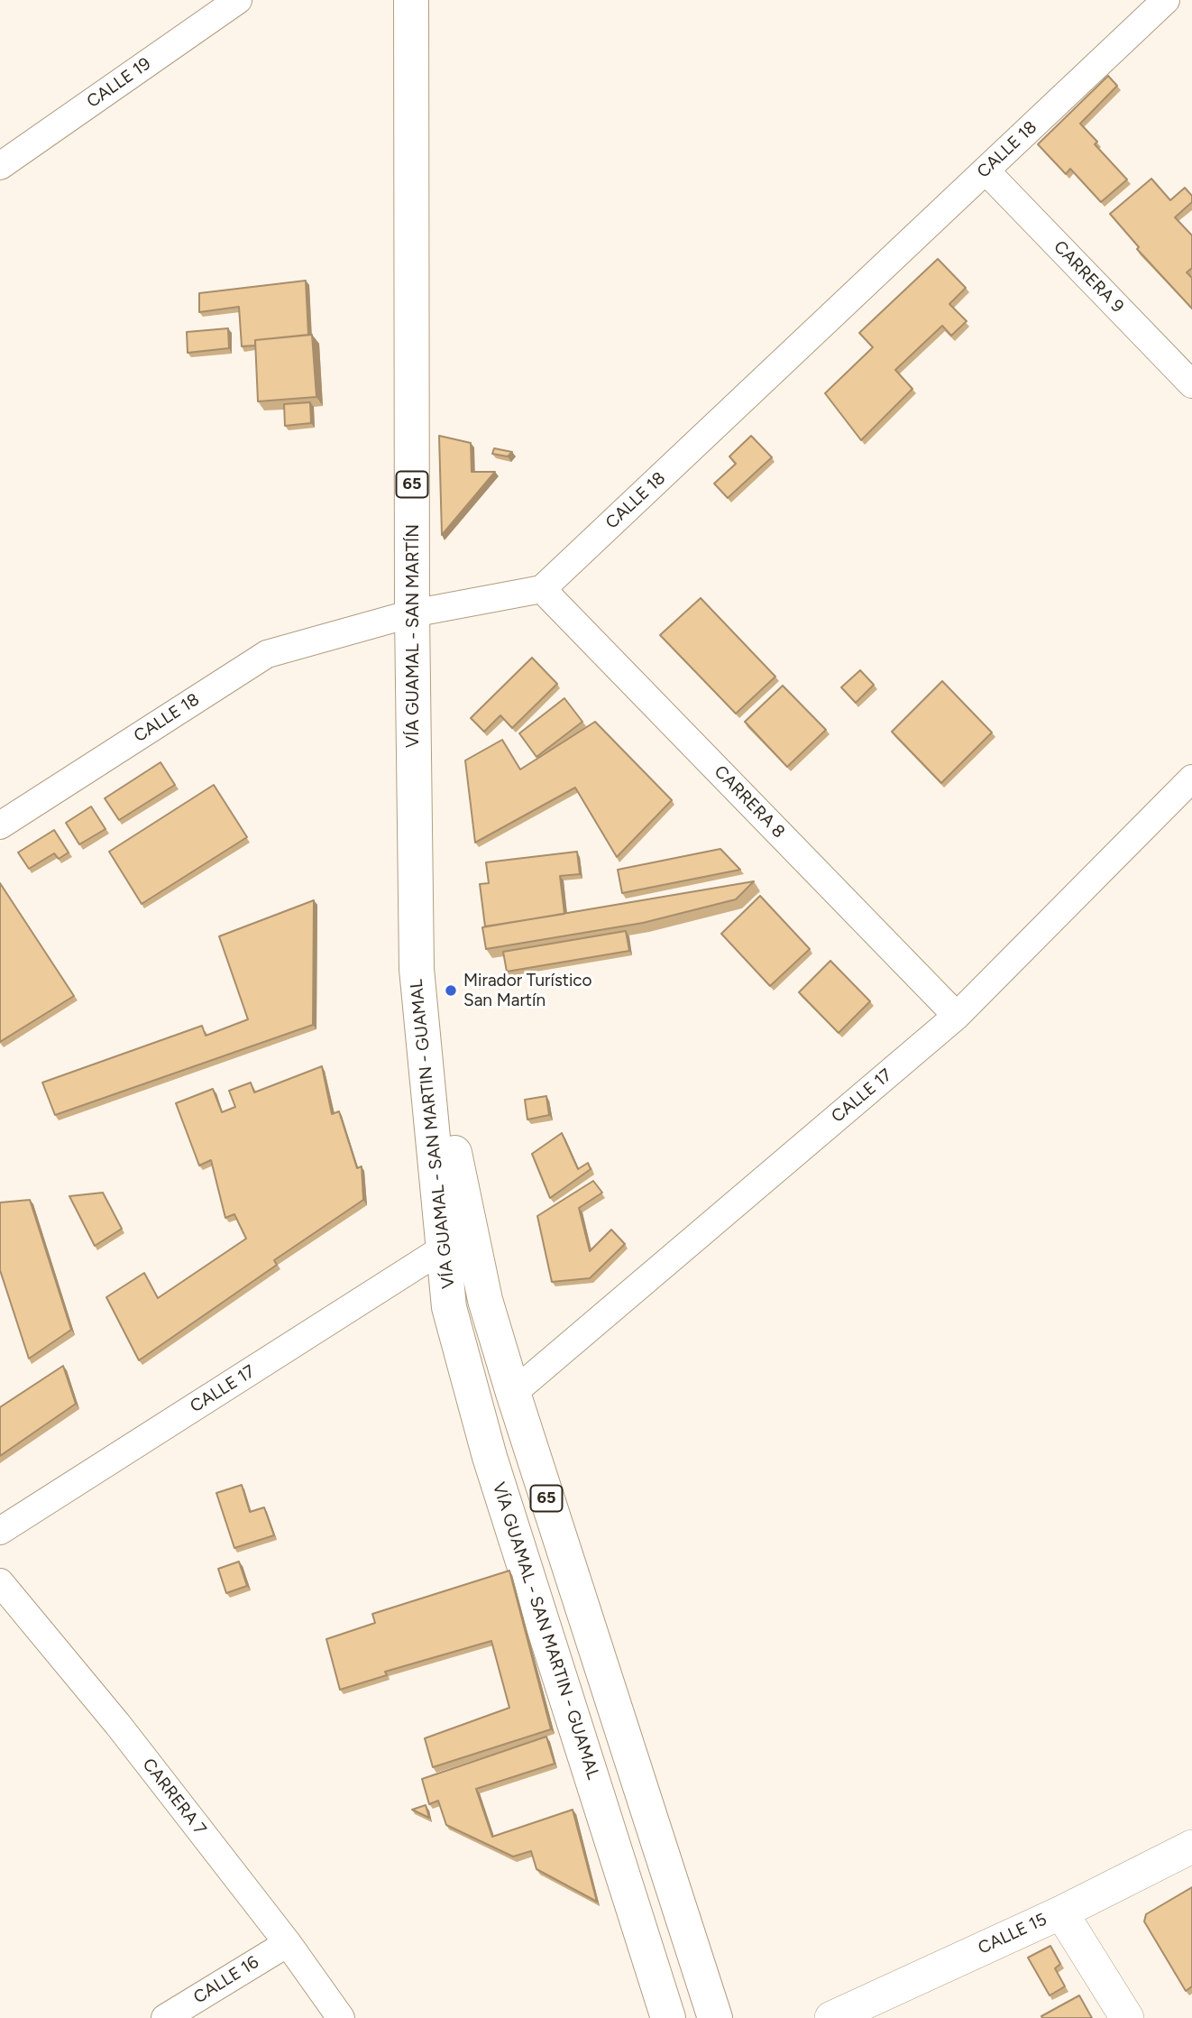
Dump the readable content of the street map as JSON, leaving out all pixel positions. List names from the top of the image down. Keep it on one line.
{"streets":{"main road":["65","VÍA GUAMAL - SAN MARTÍN","VÍA GUAMAL - SAN MARTIN - GUAMAL"],"street":["CALLE 19","CALLE 18","CARRERA 9","CARRERA 8","CALLE 17","CARRERA 7","CALLE 15","CALLE 16"]},"crossings":[["CALLE 18","CARRERA 9"],["CALLE 18","VÍA GUAMAL - SAN MARTÍN"],["CALLE 18","CARRERA 8"],["VÍA GUAMAL - SAN MARTÍN","VÍA GUAMAL - SAN MARTIN - GUAMAL"],["CARRERA 8","CALLE 17"],["CALLE 17","VÍA GUAMAL - SAN MARTIN - GUAMAL"],["CARRERA 7","CALLE 16"]],"places":["Mirador Turístico San Martín"]}
